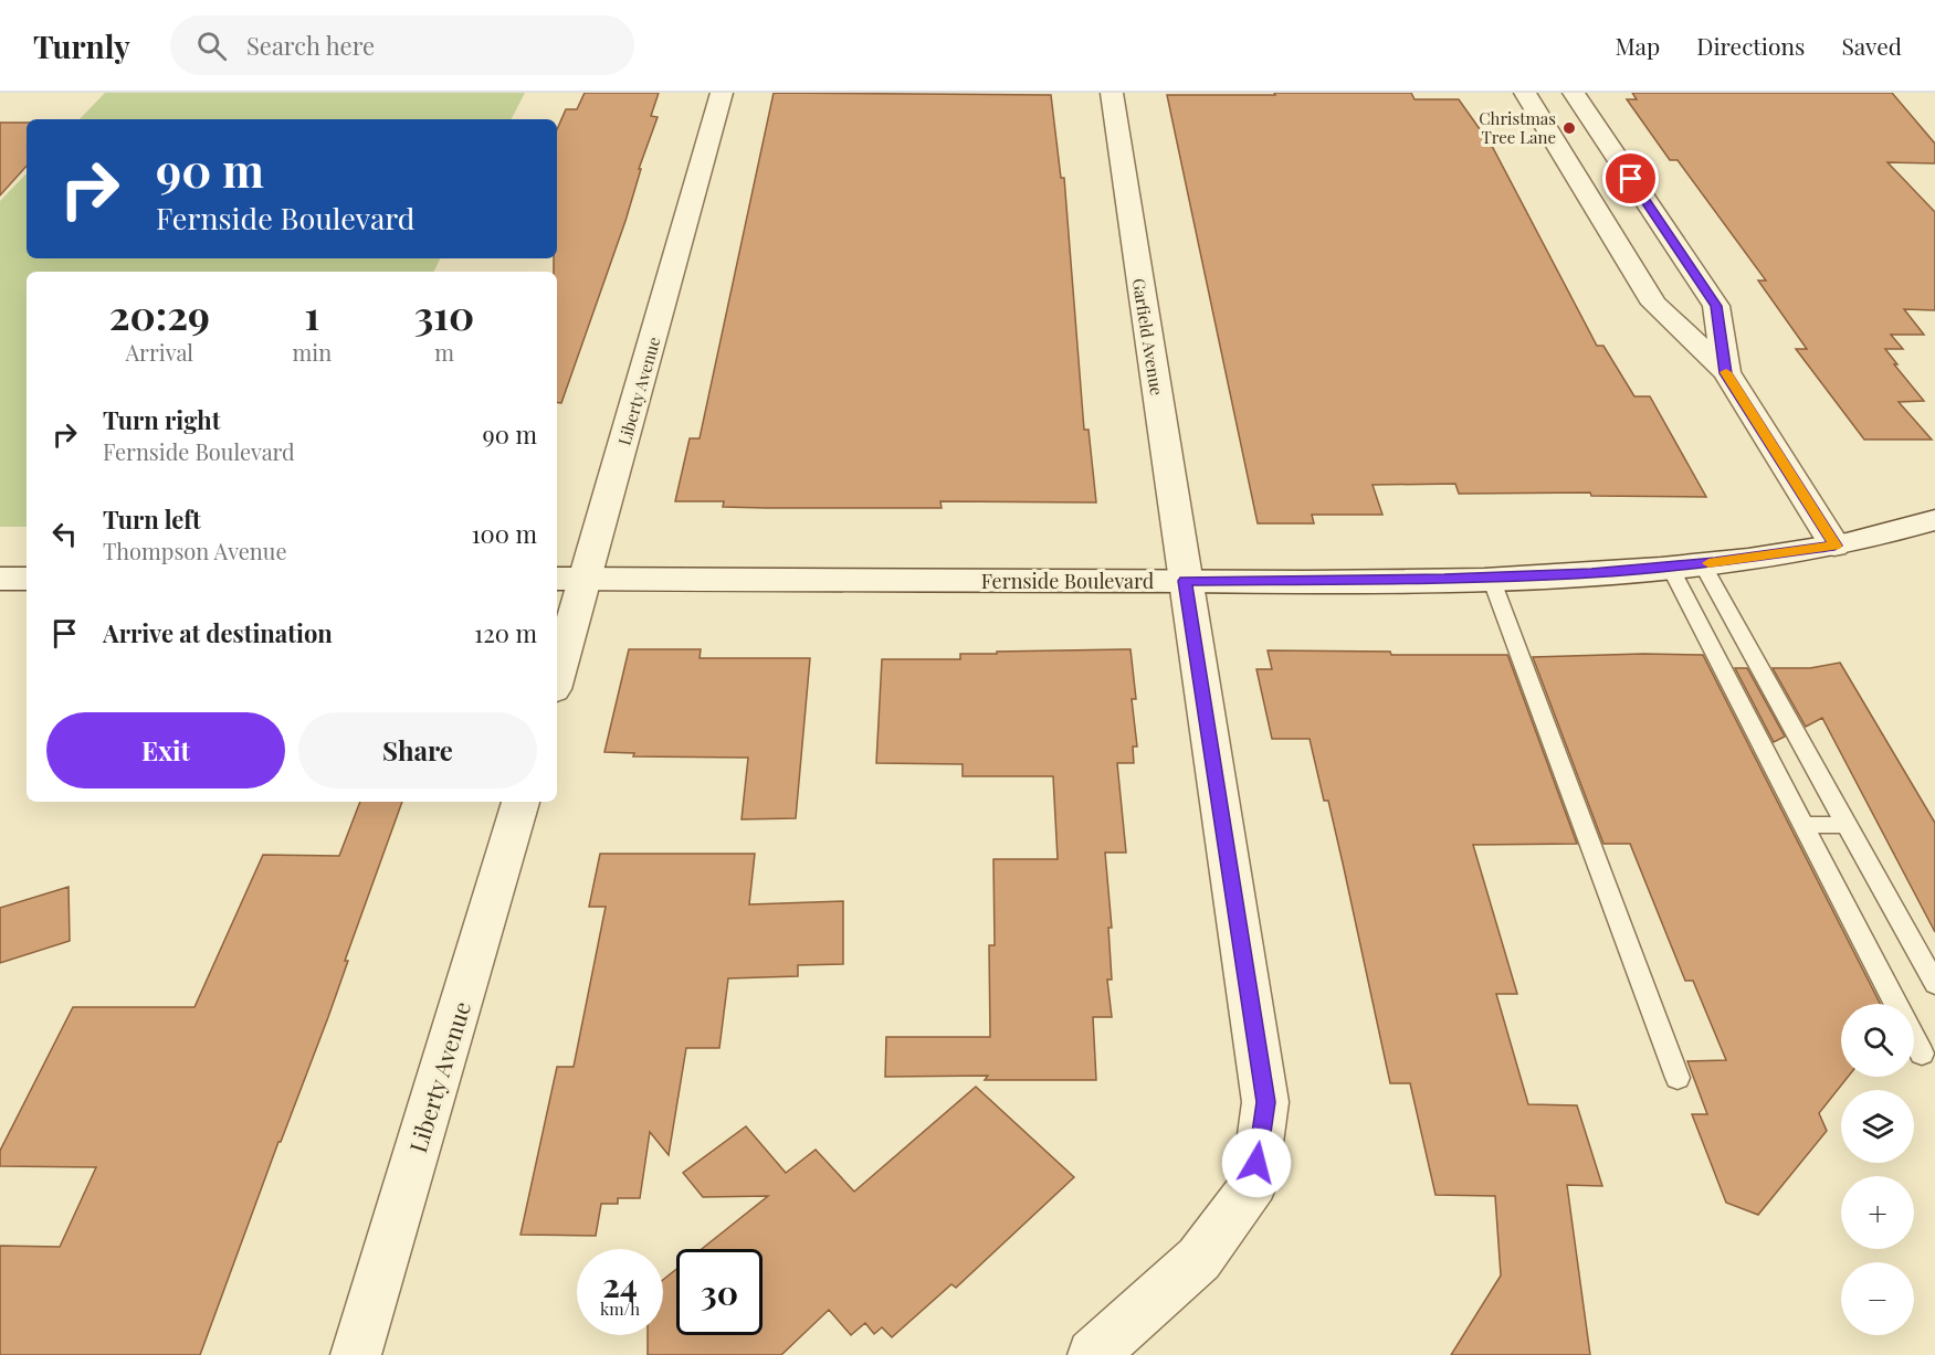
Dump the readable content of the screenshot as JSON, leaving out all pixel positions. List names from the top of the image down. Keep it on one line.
{"streets":{"street":["Garfield Avenue","Liberty Avenue","Fernside Boulevard"]},"crossings":[["Garfield Avenue","Fernside Boulevard"],["Liberty Avenue","Fernside Boulevard"]],"places":["Christmas Tree Lane"],"page":{"header":"Turnly","search":"Search here","nav":["Map","Directions","Saved"],"turn":["90 m","Fernside Boulevard"],"eta":["20:29","Arrival","1","min","310","m"],"list":[{"name":"Turn right","note":"Fernside Boulevard","value":"90 m"},{"name":"Turn left","note":"Thompson Avenue","value":"100 m"},{"name":"Arrive at destination","value":"120 m"}],"buttons":["Exit","Share"],"map_buttons":["+","−"],"speed":"24 km/h","limit":"30"}}
